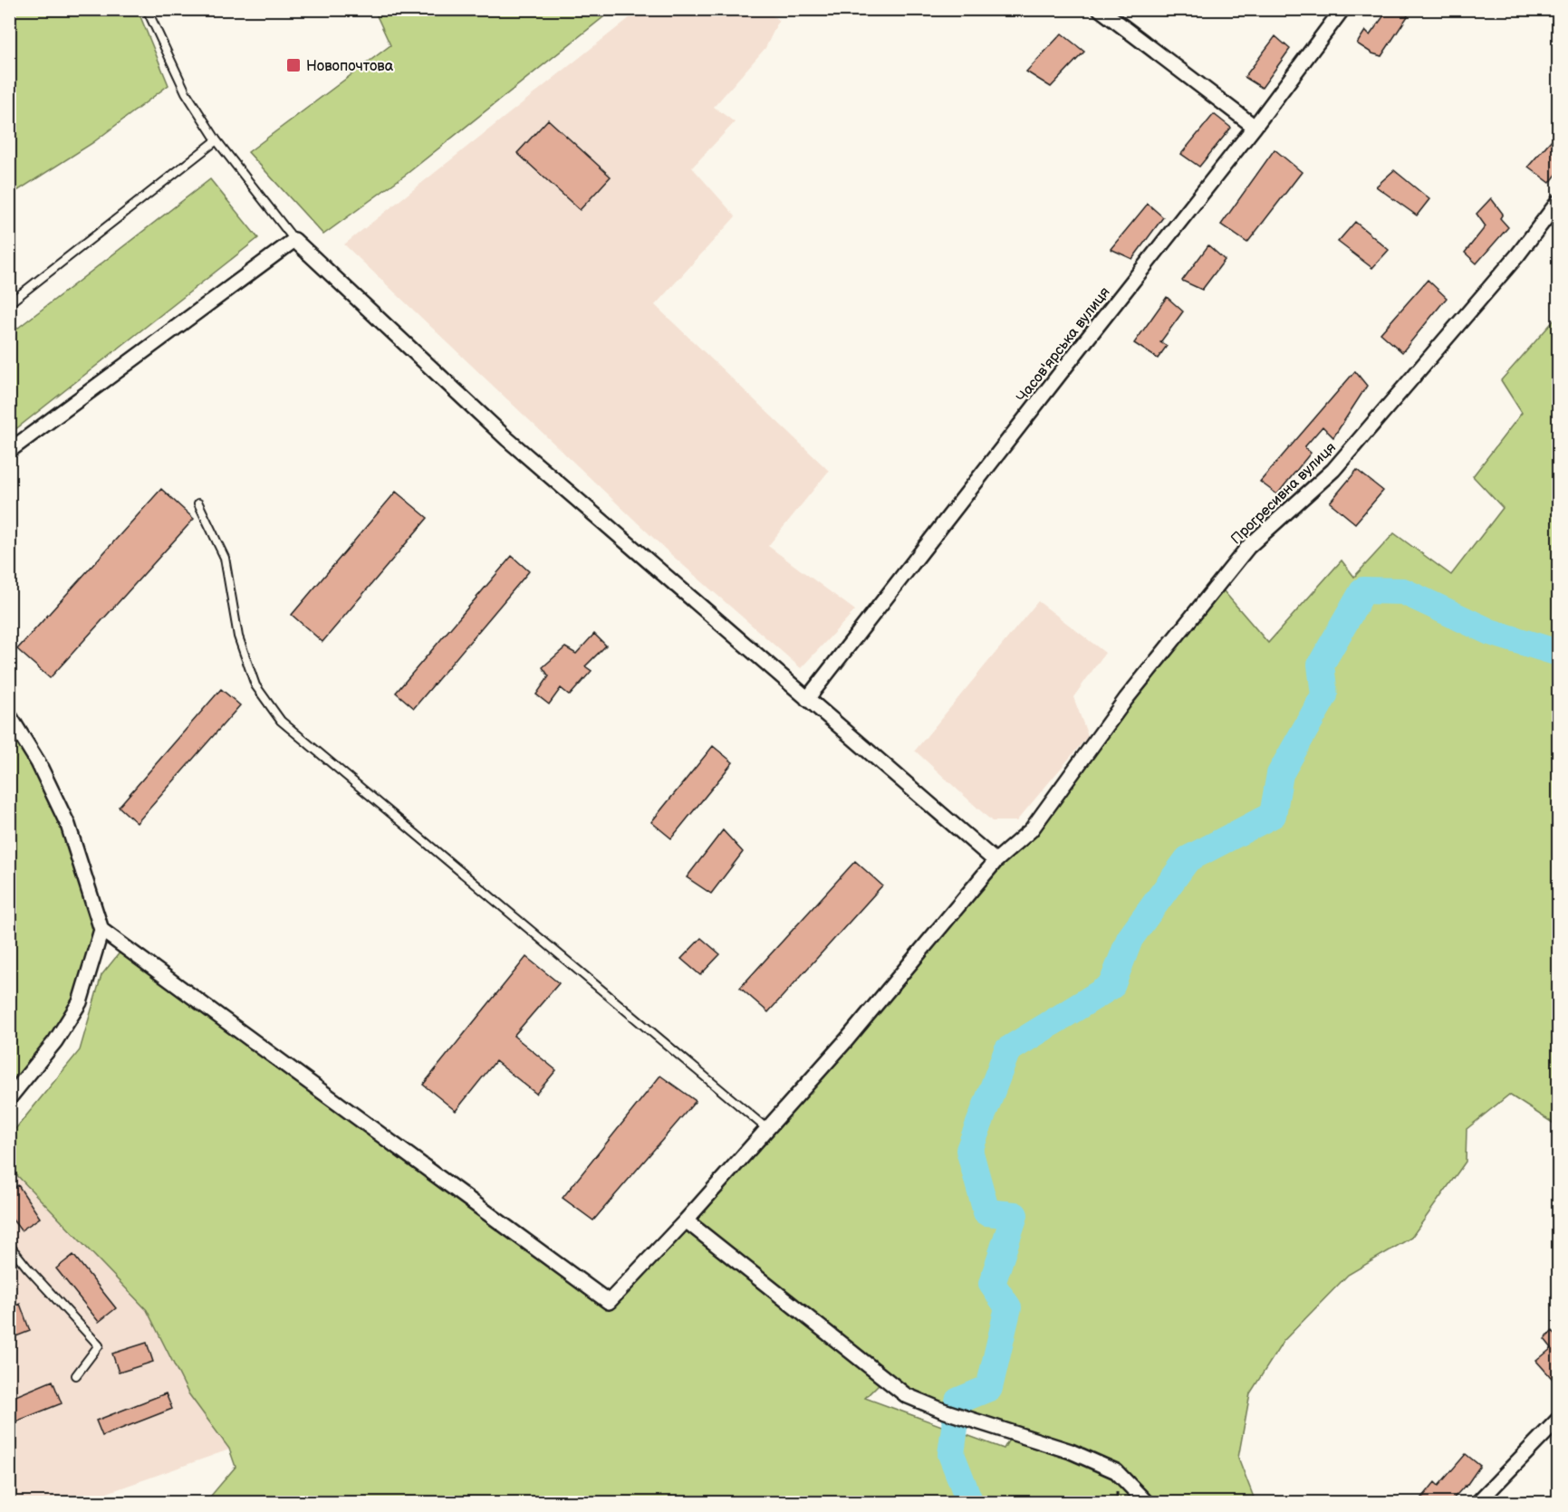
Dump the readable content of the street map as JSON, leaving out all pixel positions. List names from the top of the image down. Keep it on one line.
{"streets":{"street":["Часов'ярська вулиця","Прогресивна вулиця"]},"places":{"transit":["Новопочтова"]}}
